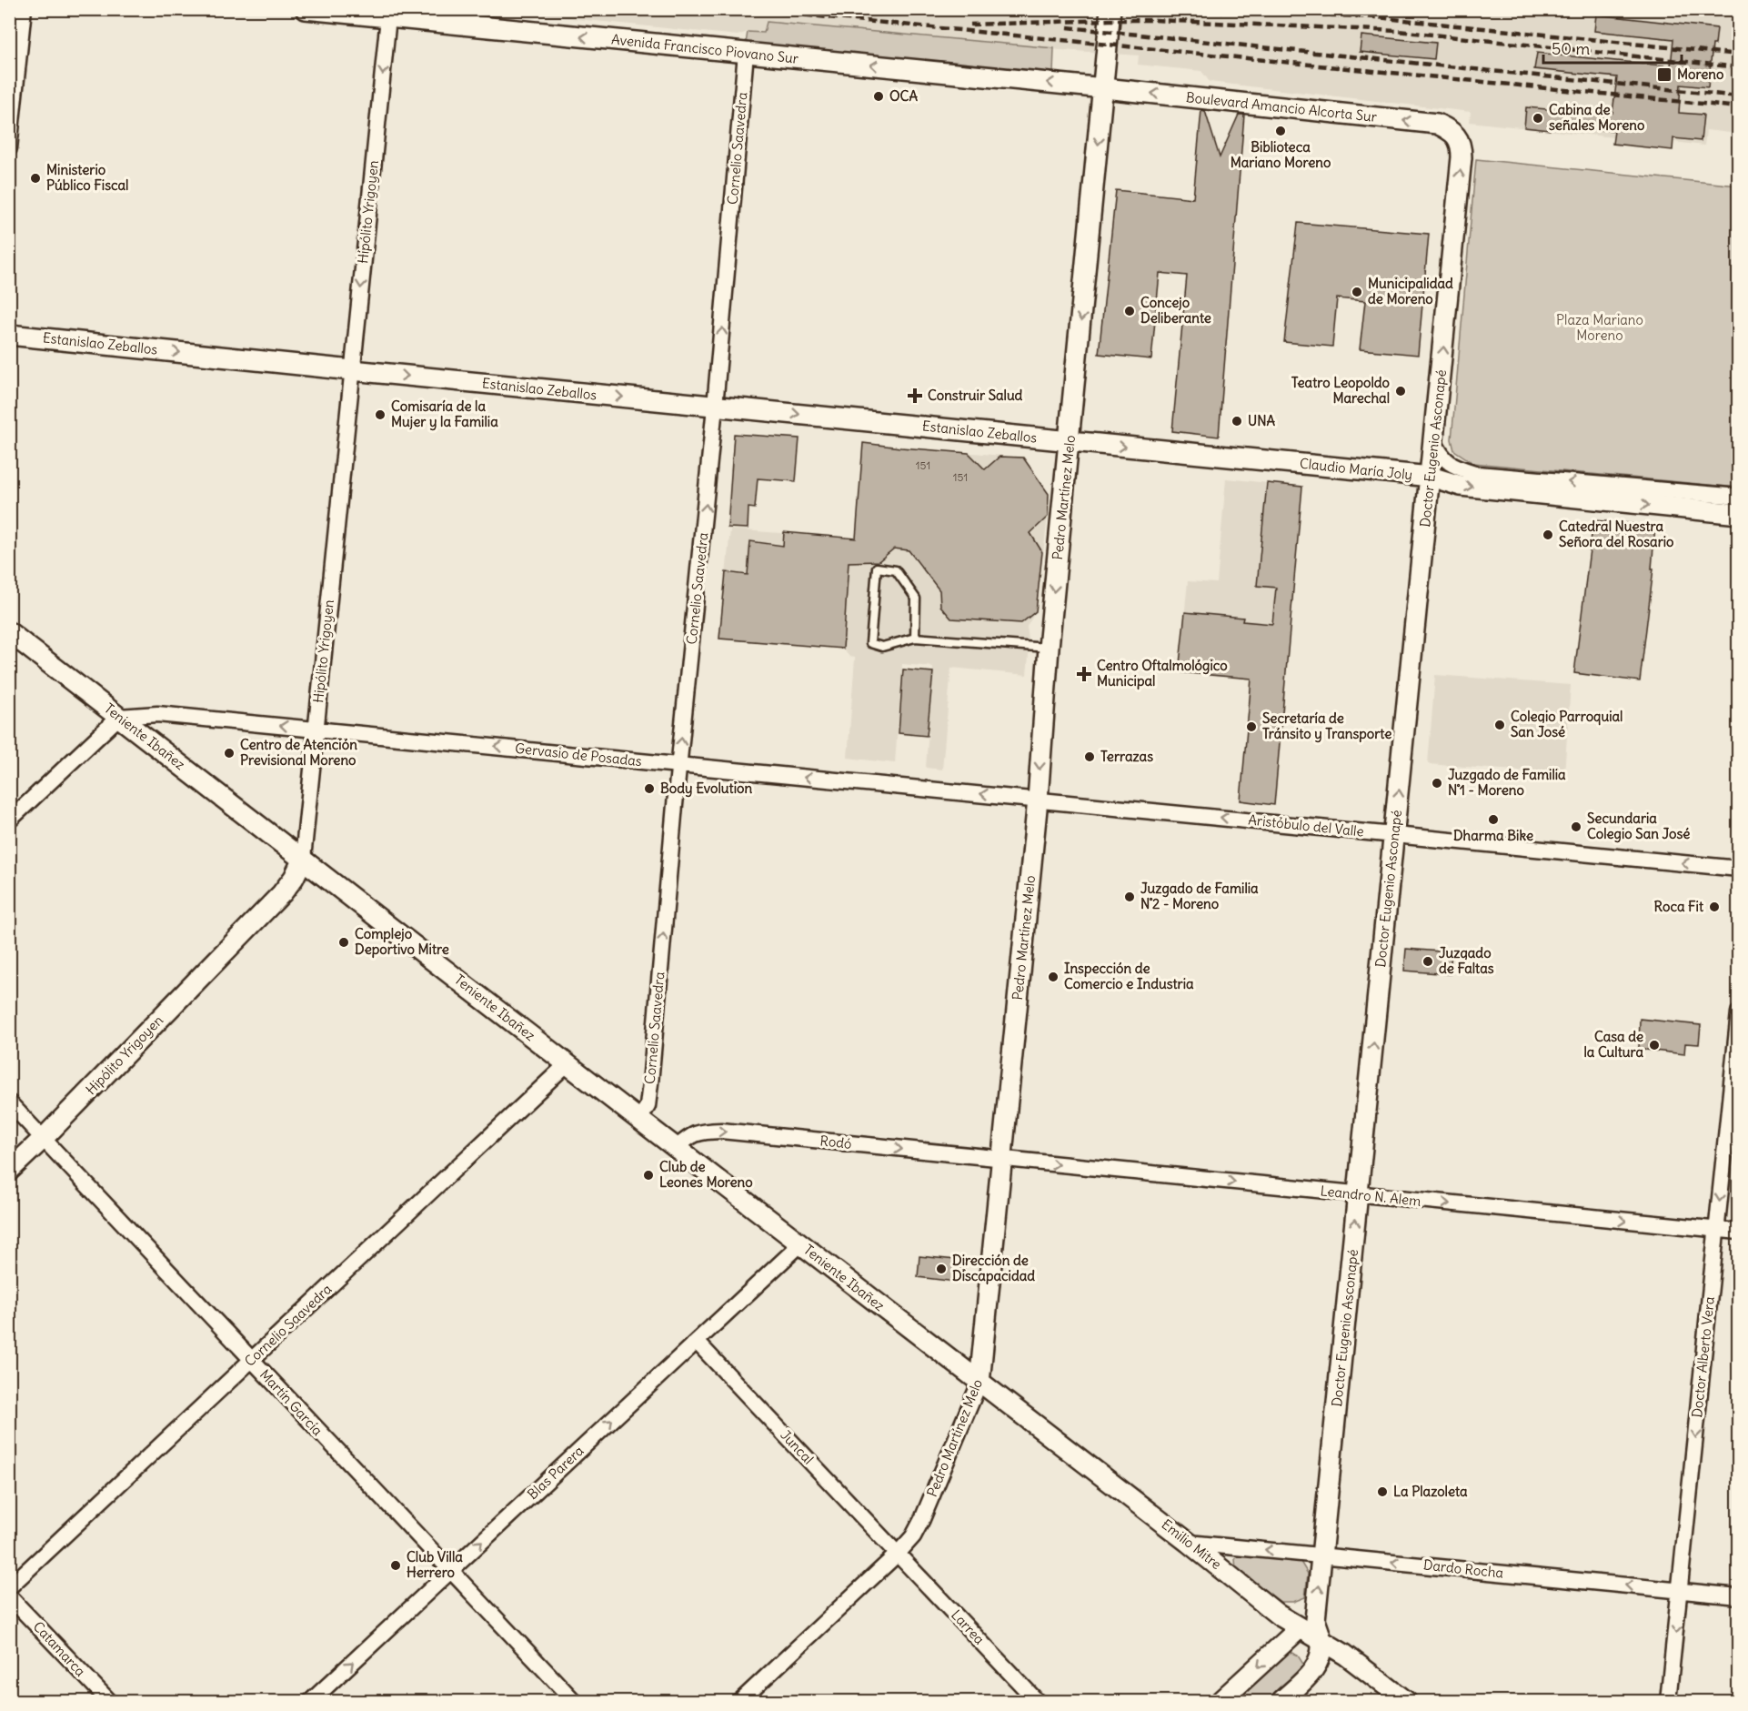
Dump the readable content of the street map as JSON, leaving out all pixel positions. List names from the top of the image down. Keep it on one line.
{"streets":{"street":["Avenida Francisco Piovano Sur","Boulevard Amancio Alcorta Sur","Cornelio Saavedra","Hipólito Yrigoyen","Estanislao Zeballos","Doctor Eugenio Asconapé","Claudio María Joly","Pedro Martínez Melo","Teniente Ibañez","Gervasio de Posadas","Aristóbulo del Valle","Rodó","Leandro N. Alem","Doctor Alberto Vera","Martín García","Juncal","Blas Parera","Emilio Mitre","Dardo Rocha","Larrea","Catamarca"]},"crossings":[["Avenida Francisco Piovano Sur","Boulevard Amancio Alcorta Sur"],["Avenida Francisco Piovano Sur","Cornelio Saavedra"],["Avenida Francisco Piovano Sur","Hipólito Yrigoyen"],["Avenida Francisco Piovano Sur","Pedro Martínez Melo"],["Boulevard Amancio Alcorta Sur","Doctor Eugenio Asconapé"],["Boulevard Amancio Alcorta Sur","Pedro Martínez Melo"],["Cornelio Saavedra","Estanislao Zeballos"],["Cornelio Saavedra","Teniente Ibañez"],["Cornelio Saavedra","Gervasio de Posadas"],["Cornelio Saavedra","Martín García"],["Hipólito Yrigoyen","Estanislao Zeballos"],["Hipólito Yrigoyen","Teniente Ibañez"],["Hipólito Yrigoyen","Gervasio de Posadas"],["Hipólito Yrigoyen","Martín García"],["Estanislao Zeballos","Claudio María Joly"],["Estanislao Zeballos","Pedro Martínez Melo"],["Doctor Eugenio Asconapé","Claudio María Joly"],["Doctor Eugenio Asconapé","Aristóbulo del Valle"],["Doctor Eugenio Asconapé","Leandro N. Alem"],["Doctor Eugenio Asconapé","Emilio Mitre"],["Doctor Eugenio Asconapé","Dardo Rocha"],["Claudio María Joly","Pedro Martínez Melo"],["Pedro Martínez Melo","Teniente Ibañez"],["Pedro Martínez Melo","Gervasio de Posadas"],["Pedro Martínez Melo","Aristóbulo del Valle"],["Pedro Martínez Melo","Rodó"],["Pedro Martínez Melo","Leandro N. Alem"],["Pedro Martínez Melo","Juncal"],["Pedro Martínez Melo","Emilio Mitre"],["Pedro Martínez Melo","Larrea"],["Teniente Ibañez","Gervasio de Posadas"],["Teniente Ibañez","Rodó"],["Teniente Ibañez","Blas Parera"],["Teniente Ibañez","Emilio Mitre"],["Gervasio de Posadas","Aristóbulo del Valle"],["Rodó","Leandro N. Alem"],["Leandro N. Alem","Doctor Alberto Vera"],["Doctor Alberto Vera","Dardo Rocha"],["Martín García","Blas Parera"],["Juncal","Blas Parera"],["Juncal","Larrea"],["Emilio Mitre","Dardo Rocha"]],"one_way":["Avenida Francisco Piovano Sur","Boulevard Amancio Alcorta Sur","Cornelio Saavedra","Estanislao Zeballos","Doctor Eugenio Asconapé","Pedro Martínez Melo","Gervasio de Posadas","Aristóbulo del Valle","Rodó","Leandro N. Alem","Doctor Alberto Vera","Blas Parera","Dardo Rocha"],"parks":["Plaza Mariano Moreno"],"places":{"transit":["Moreno"],"other":["OCA","Cabina de señales Moreno","Biblioteca Mariano Moreno","Ministerio Público Fiscal","Municipalidad de Moreno","Concejo Deliberante","Teatro Leopoldo Marechal","Comisaría de la Mujer y la Familia","UNA","Catedral Nuestra Señora del Rosario","Colegio Parroquial San José","Secretaría de Tránsito y Transporte","Centro de Atención Previsional Moreno","Terrazas","Juzgado de Familia N˚1 - Moreno","Body Evolution","Dharma Bike","Secundaria Colegio San José","Juzgado de Familia N˚2 - Moreno","Roca Fit","Complejo Deportivo Mitre","Juzgado de Faltas","Inspección de Comercio e Industria","Casa de la Cultura","Club de Leones Moreno","Dirección de Discapacidad","La Plazoleta","Club Villa Herrero"],"health":["Construir Salud","Centro Oftalmológico Municipal"]},"house_numbers":["151","151"],"scale_bar":"50 m"}
